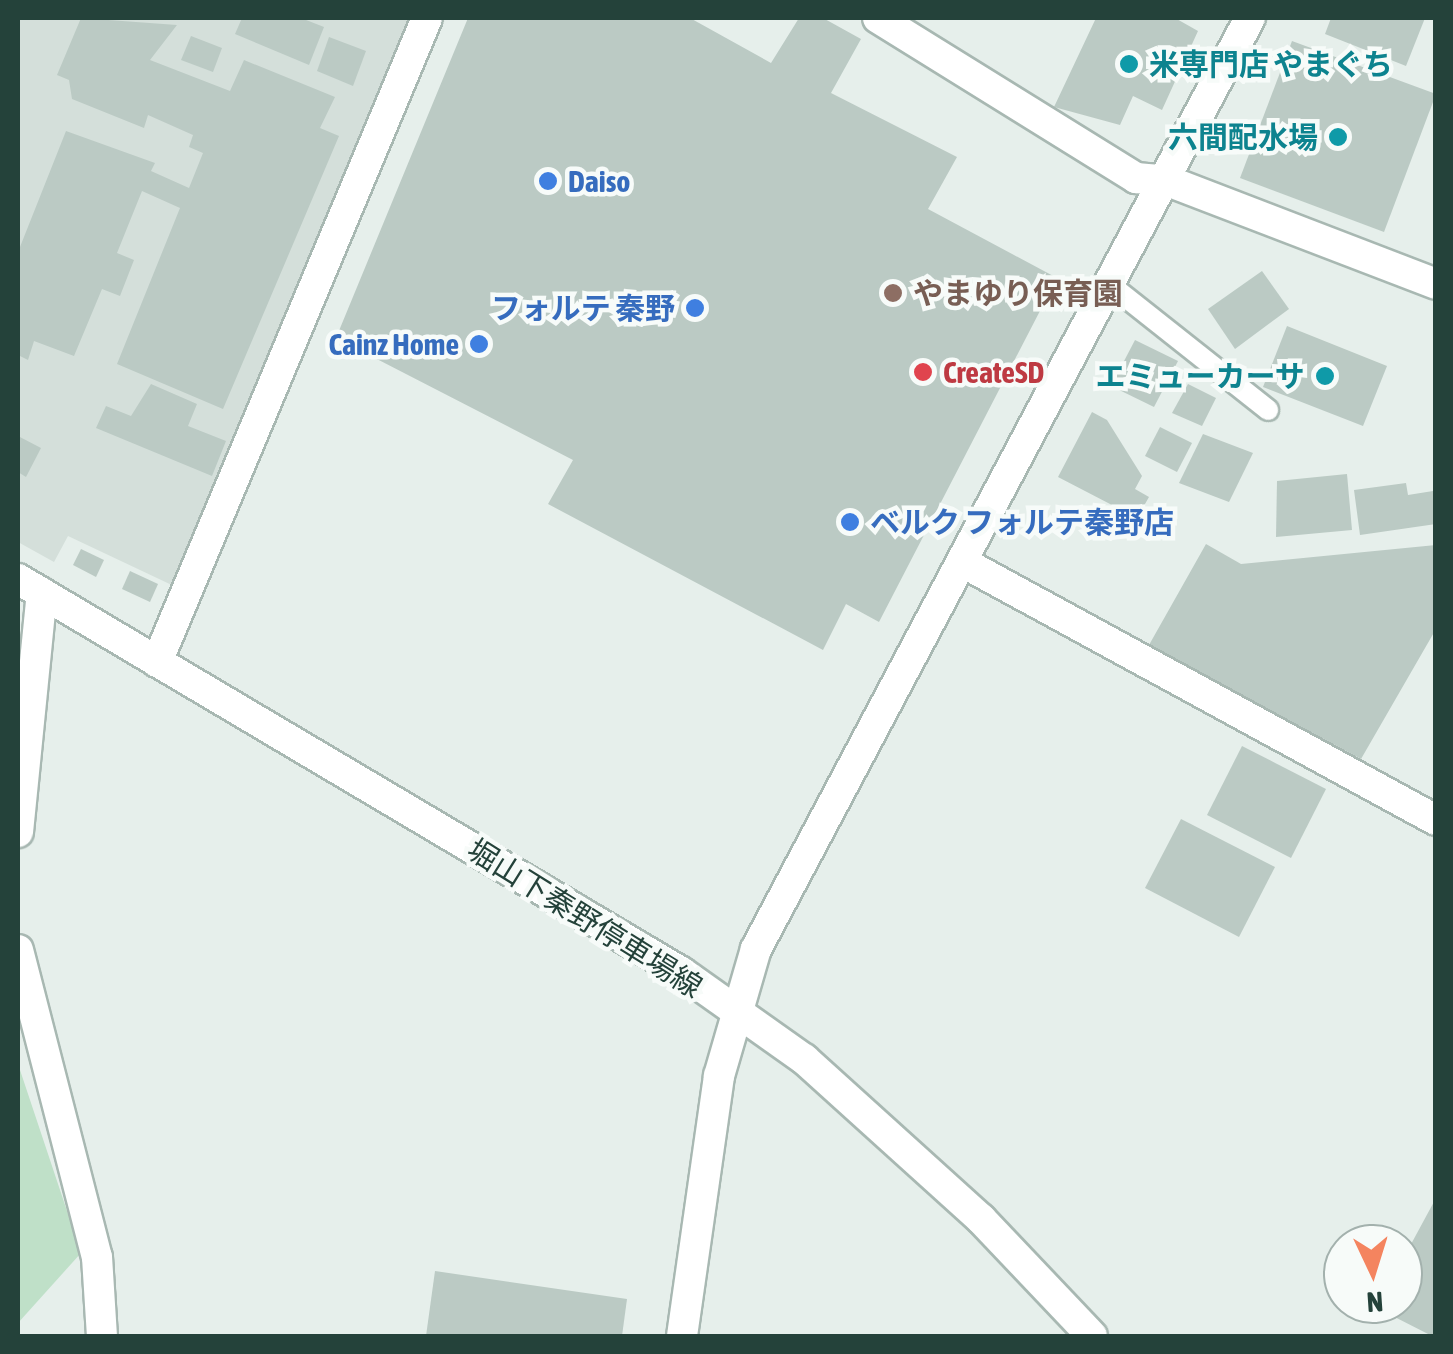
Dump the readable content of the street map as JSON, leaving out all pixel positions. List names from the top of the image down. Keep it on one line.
{"streets":{"street":["堀山下秦野停車場線"]},"places":["米専門店 やまぐち","六間配水場","Daiso","やまゆり保育園","フォルテ 秦野","Cainz Home","CreateSD","エミューカーサ","ベルク フォルテ秦野店"],"north":"bottom"}
